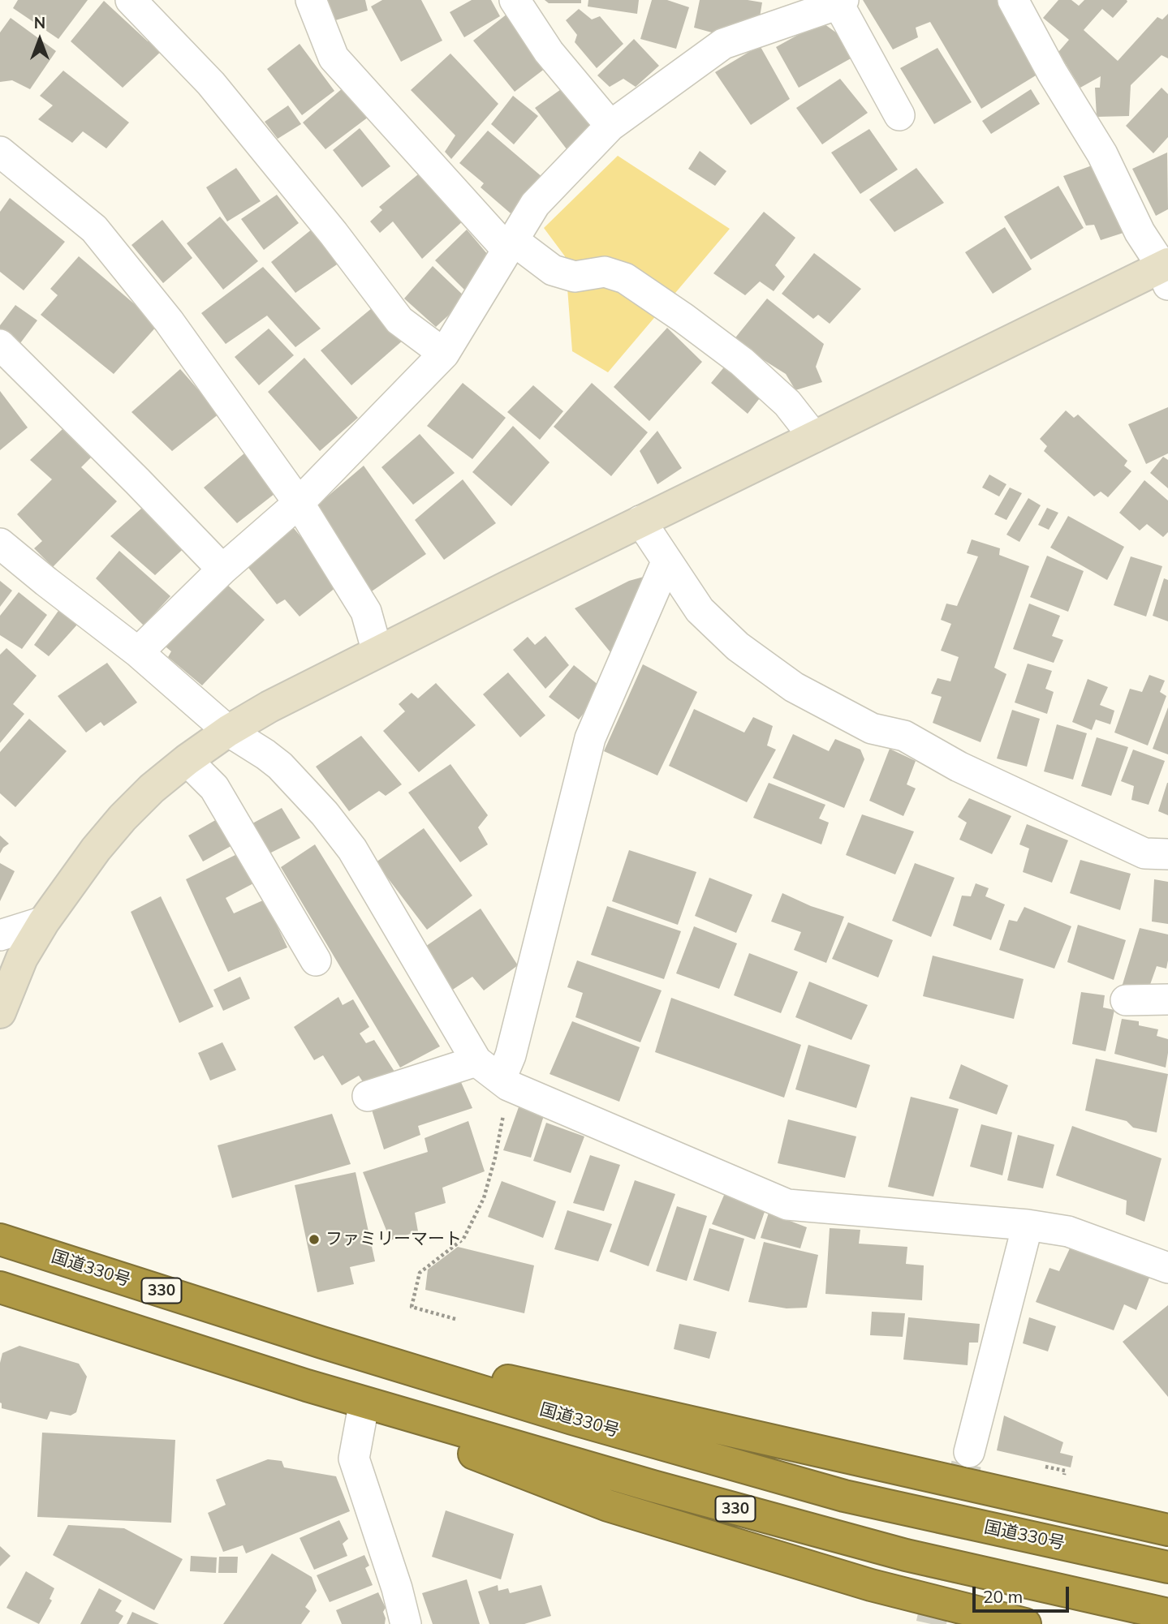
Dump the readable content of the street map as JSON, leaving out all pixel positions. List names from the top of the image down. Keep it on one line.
{"streets":{"highway":["国道330号","330"]},"places":["ファミリーマート"],"scale_bar":"20 m","north":"top"}
